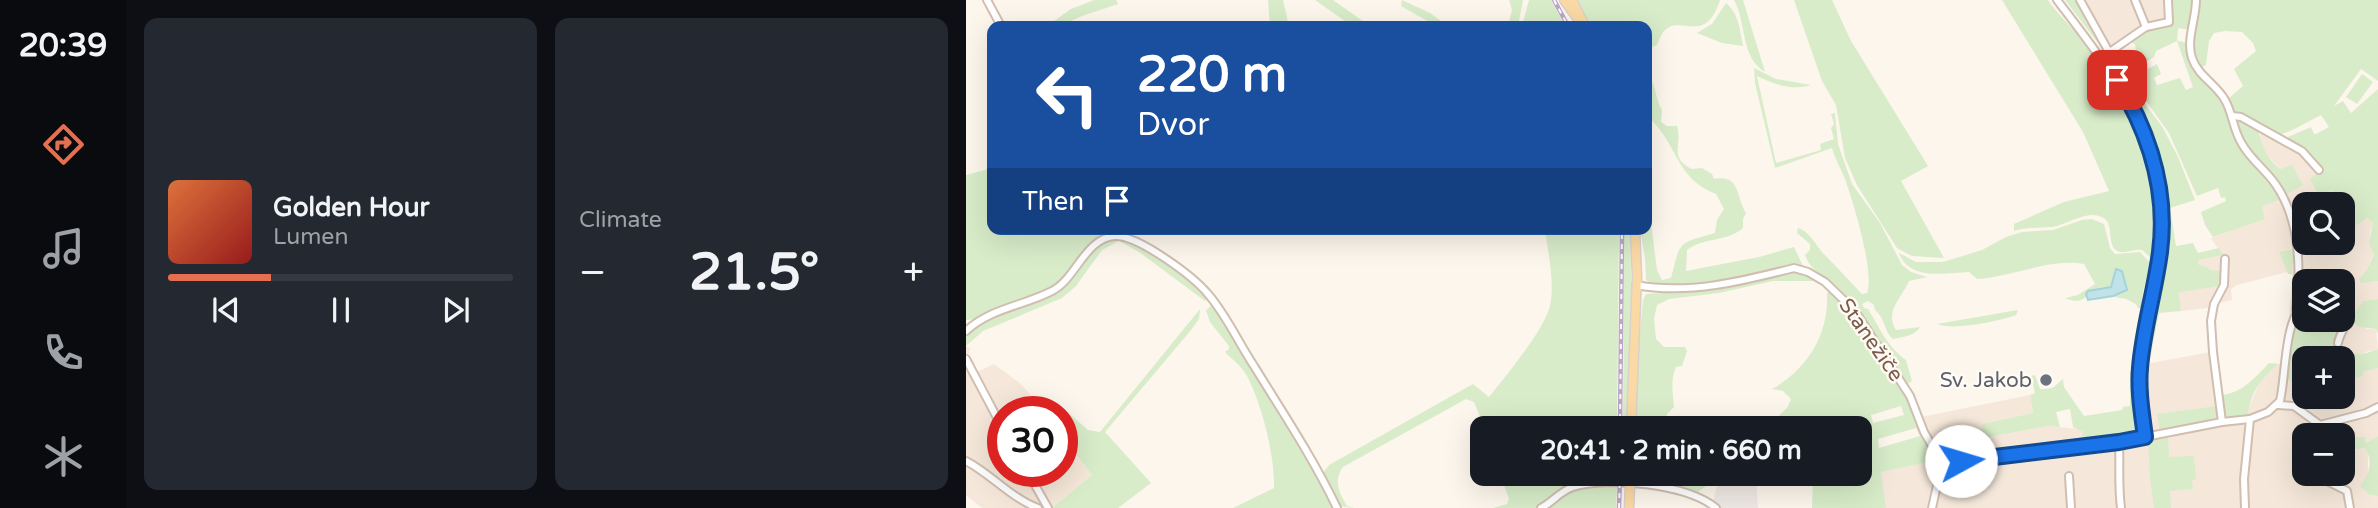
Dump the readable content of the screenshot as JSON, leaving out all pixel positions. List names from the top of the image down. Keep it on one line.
{"streets":{"street":["Stanežiče"]},"places":["Sv. Jakob"],"page":{"tabs":"20:39","tile":"Climate","turn":["220 m","Dvor"],"then":"Then","song":["Golden Hour","Lumen"],"map_buttons":["+","−"],"heat":["−","21.5°","+"],"limit":"30","trip":"20:41 · 2 min · 660 m"}}
